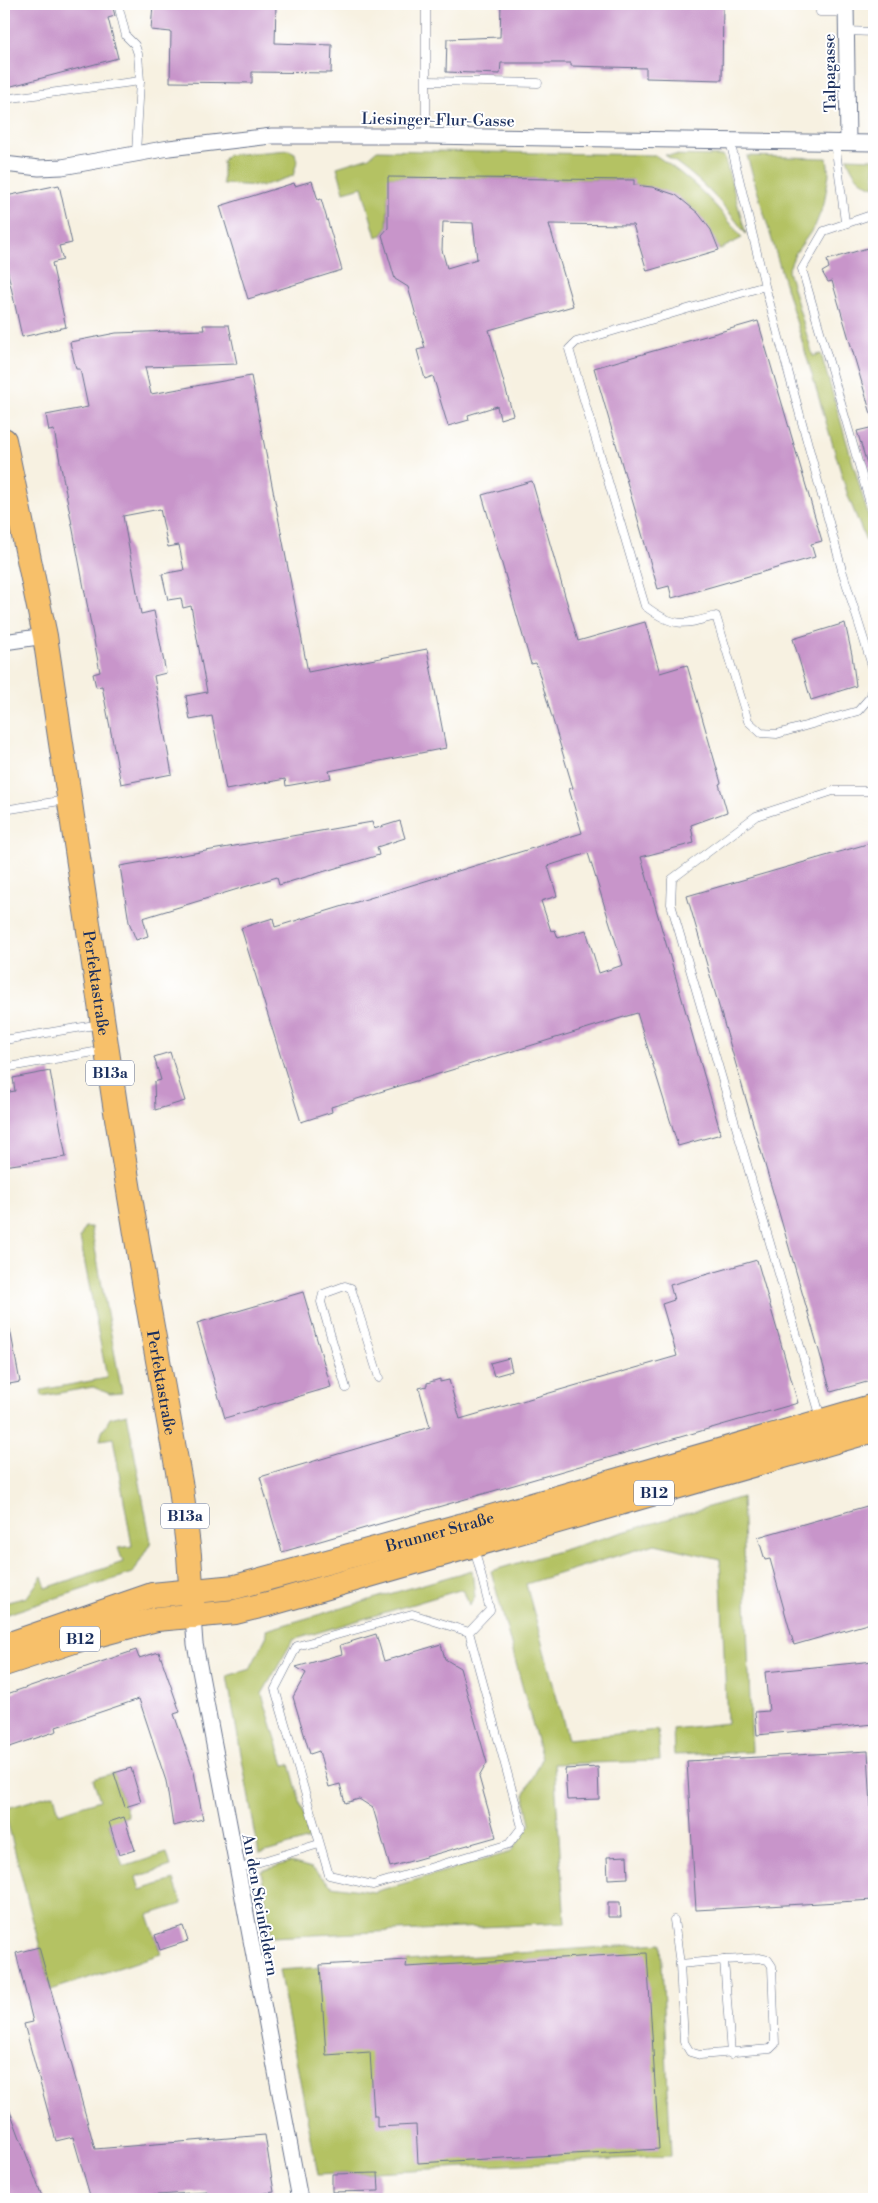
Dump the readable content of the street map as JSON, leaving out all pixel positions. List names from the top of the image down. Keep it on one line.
{"streets":{"main road":["Perfektastraße","B13a","B12","Brunner Straße"],"street":["Talpagasse","Liesinger-Flur-Gasse","An den Steinfeldern"]},"crossings":[["Talpagasse","Liesinger-Flur-Gasse"],["Perfektastraße","Brunner Straße"],["Perfektastraße","An den Steinfeldern"],["Brunner Straße","An den Steinfeldern"]]}
